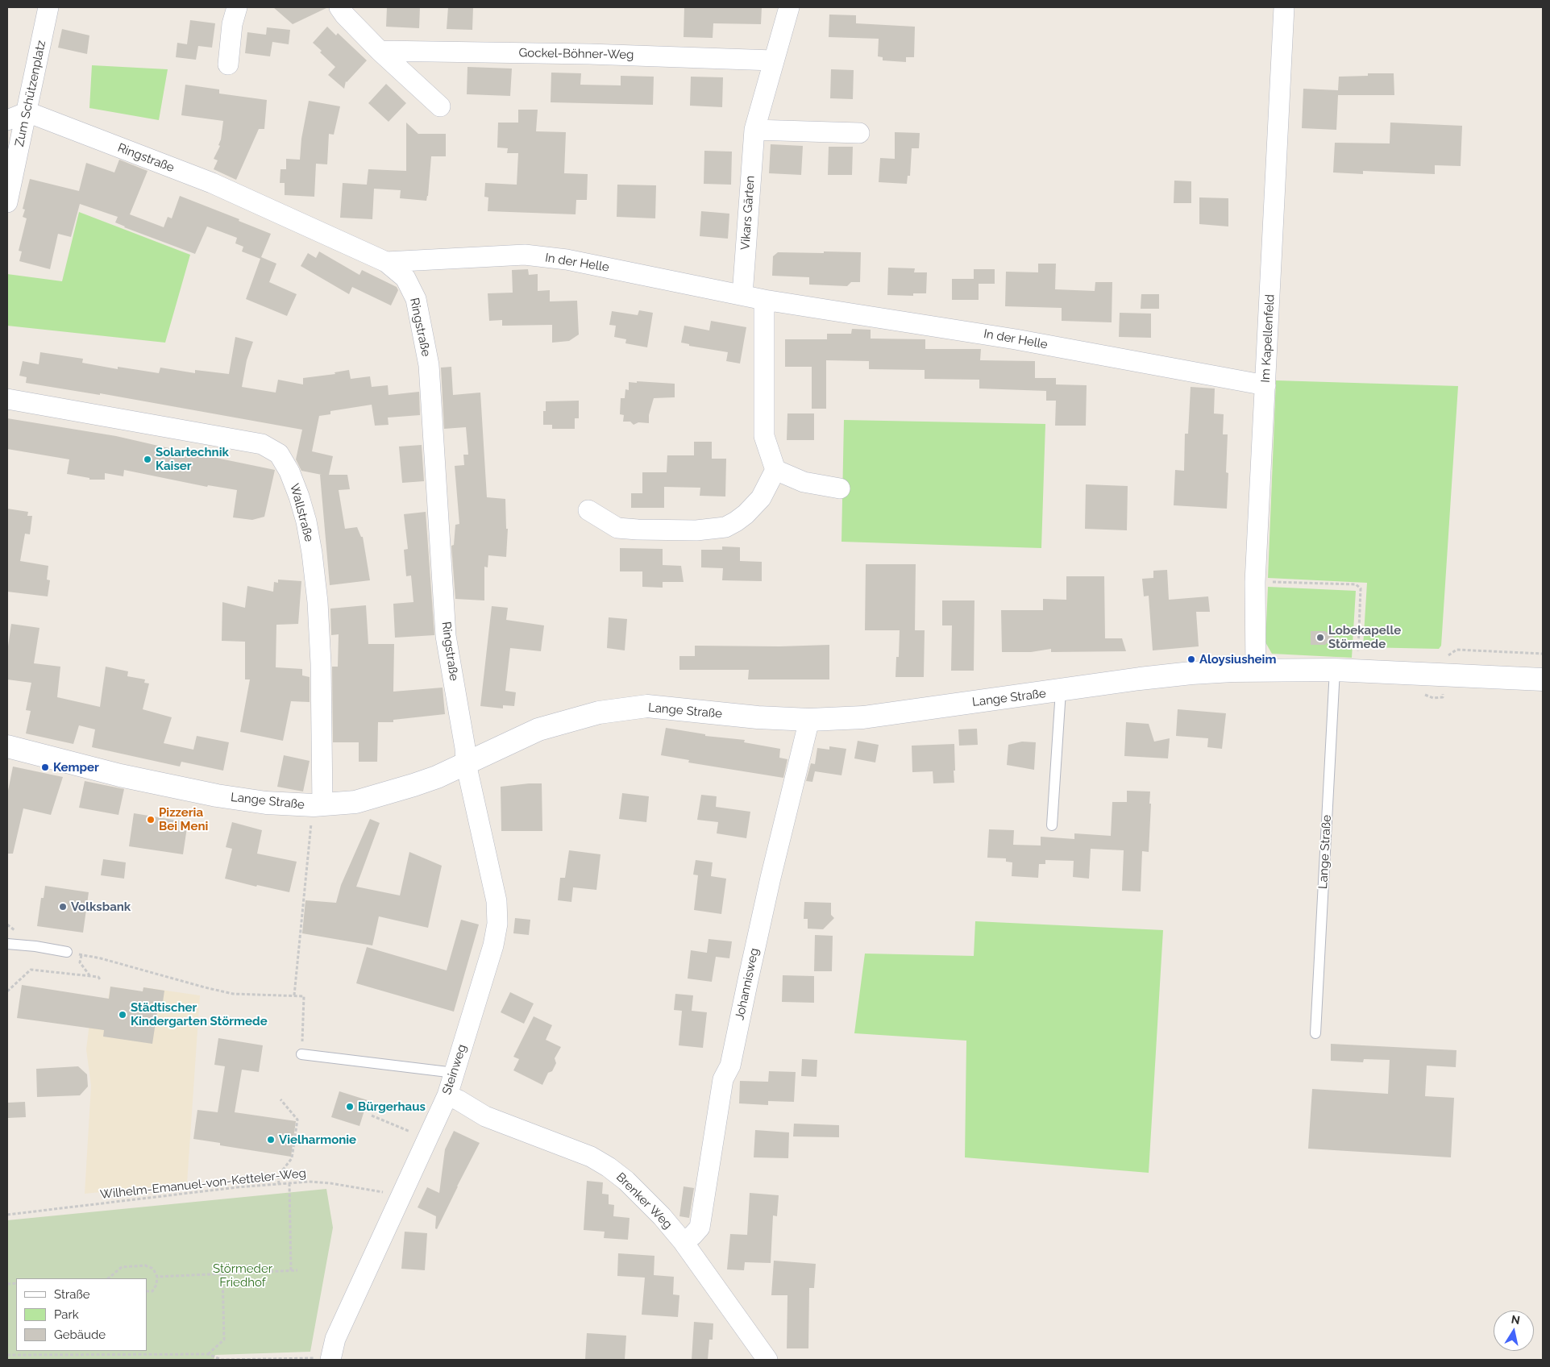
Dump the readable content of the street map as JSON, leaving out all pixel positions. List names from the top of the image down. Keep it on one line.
{"streets":{"main road":["Lange Straße"],"street":["Gockel-Böhner-Weg","Zum Schützenplatz","Ringstraße","Vikars Gärten","In der Helle","Im Kapellenfeld","Wallstraße","Johannisweg","Steinweg","Brenker Weg"],"path":["Wilhelm-Emanuel-von-Ketteler-Weg"]},"crossings":[["Gockel-Böhner-Weg","Vikars Gärten"],["Zum Schützenplatz","Ringstraße"],["Ringstraße","In der Helle"],["Ringstraße","Lange Straße"],["Ringstraße","Steinweg"],["Vikars Gärten","In der Helle"],["In der Helle","Im Kapellenfeld"],["Im Kapellenfeld","Lange Straße"],["Wallstraße","Lange Straße"],["Lange Straße","Johannisweg"],["Lange Straße","Steinweg"],["Johannisweg","Brenker Weg"],["Steinweg","Wilhelm-Emanuel-von-Ketteler-Weg"],["Steinweg","Brenker Weg"]],"parks":["Störmeder Friedhof"],"places":["Solartechnik Kaiser","Lobekapelle Störmede","Aloysiusheim","Kemper","Pizzeria Bei Meni","Volksbank","Städtischer Kindergarten Störmede","Bürgerhaus","Vielharmonie"],"legend":["Straße","Park","Gebäude"],"north":"top"}
